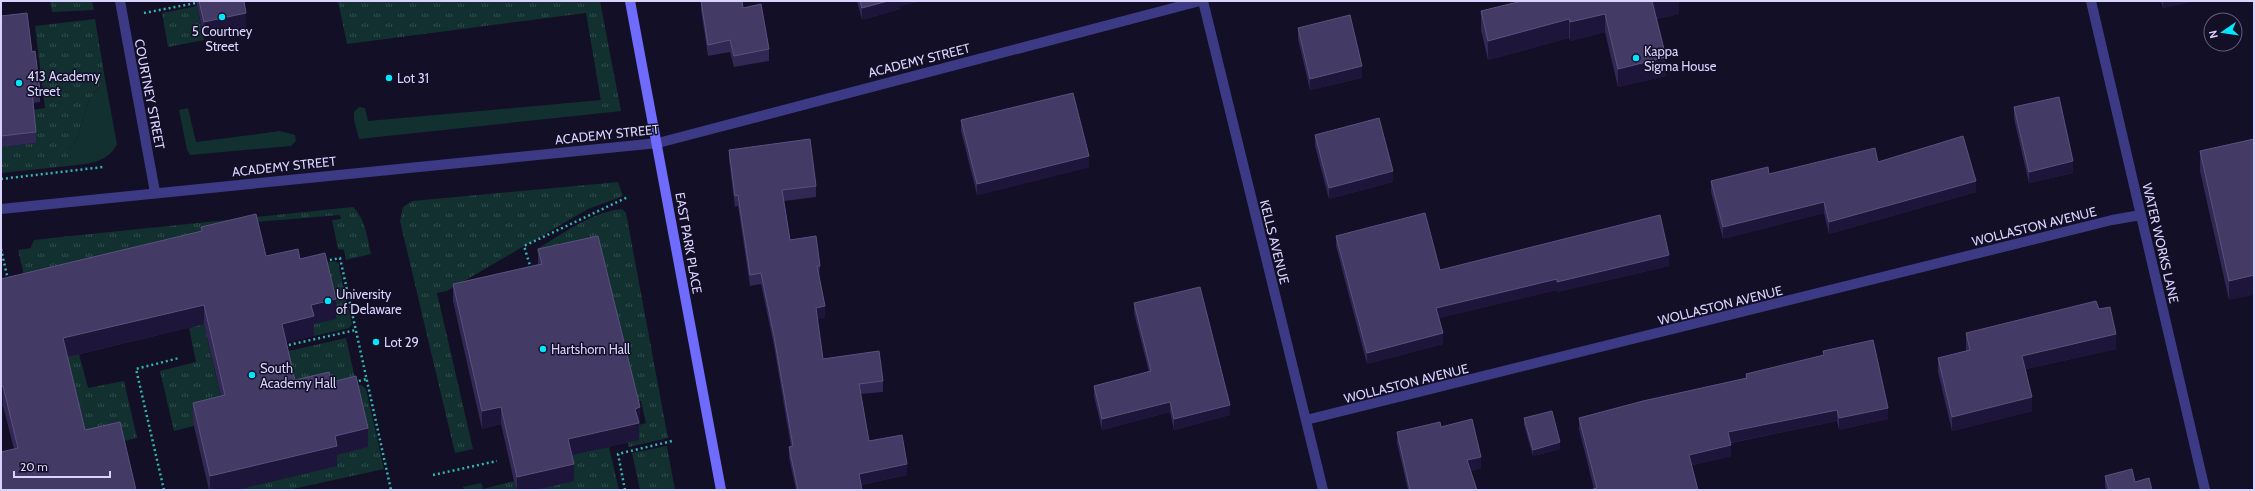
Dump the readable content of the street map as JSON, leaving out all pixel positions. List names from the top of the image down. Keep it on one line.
{"streets":{"street":["ACADEMY STREET","COURTNEY STREET","WOLLASTON AVENUE","KELLS AVENUE","EAST PARK PLACE","WATER WORKS LANE"]},"crossings":[["ACADEMY STREET","COURTNEY STREET"],["ACADEMY STREET","EAST PARK PLACE"],["WOLLASTON AVENUE","KELLS AVENUE"],["WOLLASTON AVENUE","WATER WORKS LANE"]],"places":["5 Courtney Street","Kappa Sigma House","Lot 31","413 Academy Street","University of Delaware","Lot 29","Hartshorn Hall","South Academy Hall"],"scale_bar":"20 m","north":"left"}
